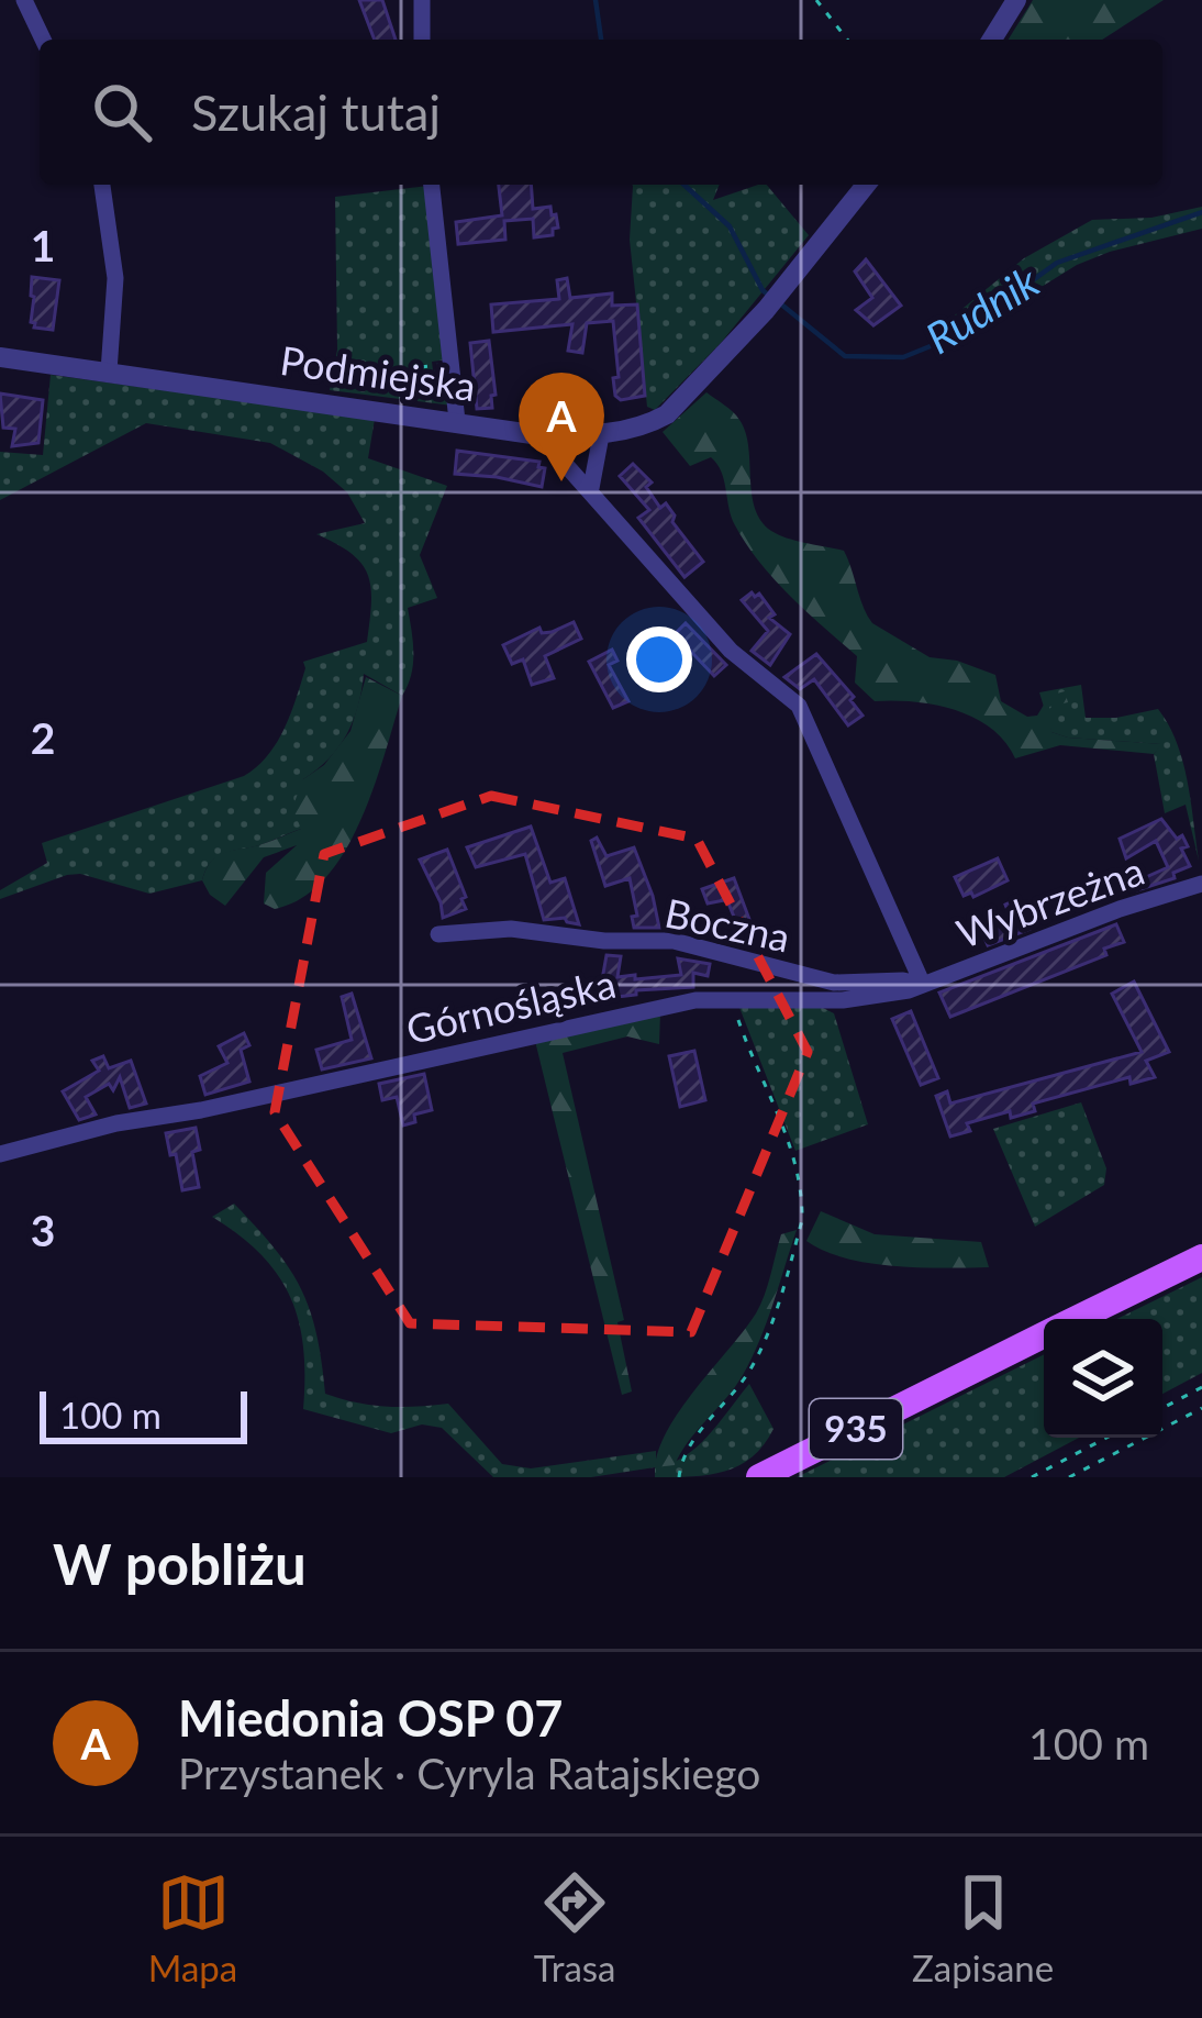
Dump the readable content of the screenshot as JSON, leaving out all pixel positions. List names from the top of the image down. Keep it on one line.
{"streets":{"main road":["935"],"street":["Podmiejska","Wybrzeżna","Boczna","Górnośląska"]},"crossings":[["Wybrzeżna","Boczna"],["Wybrzeżna","Górnośląska"],["Boczna","Górnośląska"]],"water":["Rudnik"],"scale_bar":"100 m","page":{"search":"Szukaj tutaj","pins":"A","scale":"100 m","heading":"W pobliżu","list":[{"mark":"A","name":"Miedonia OSP 07","note":"Przystanek · Cyryla Ratajskiego","value":"100 m"}],"nav":["Mapa","Trasa","Zapisane"]},"grid":{"rows":["1","2","3"]}}
